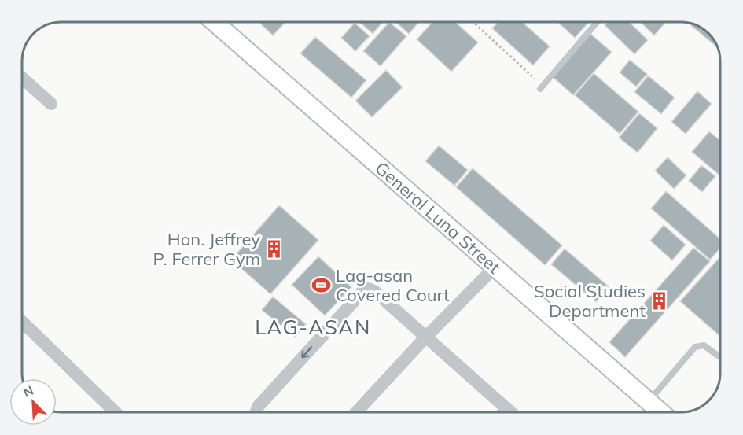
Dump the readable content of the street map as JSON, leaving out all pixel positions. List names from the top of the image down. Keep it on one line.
{"streets":{"main road":["General Luna Street"]},"districts":["LAG-ASAN"],"places":{"building":["Hon. Jeffrey P. Ferrer Gym","Social Studies Department"],"sports":["Lag-asan Covered Court"]},"north":"top left"}
